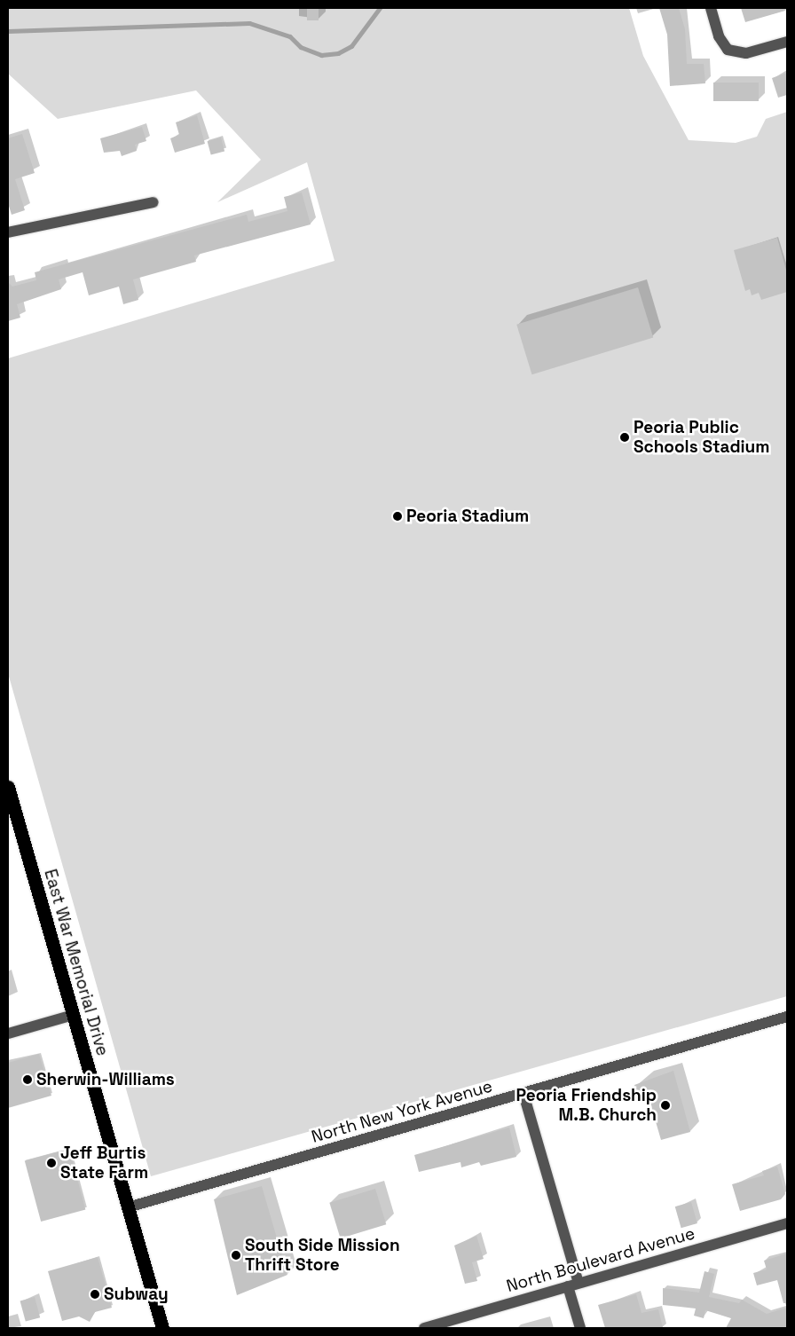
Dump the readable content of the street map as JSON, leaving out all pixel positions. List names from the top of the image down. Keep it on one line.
{"streets":{"highway":["East War Memorial Drive"],"street":["North New York Avenue","North Boulevard Avenue"]},"crossings":[["East War Memorial Drive","North New York Avenue"]],"places":["Peoria Public Schools Stadium","Peoria Stadium","Sherwin-Williams","Peoria Friendship M.B. Church","Jeff Burtis State Farm","South Side Mission Thrift Store","Subway"]}
